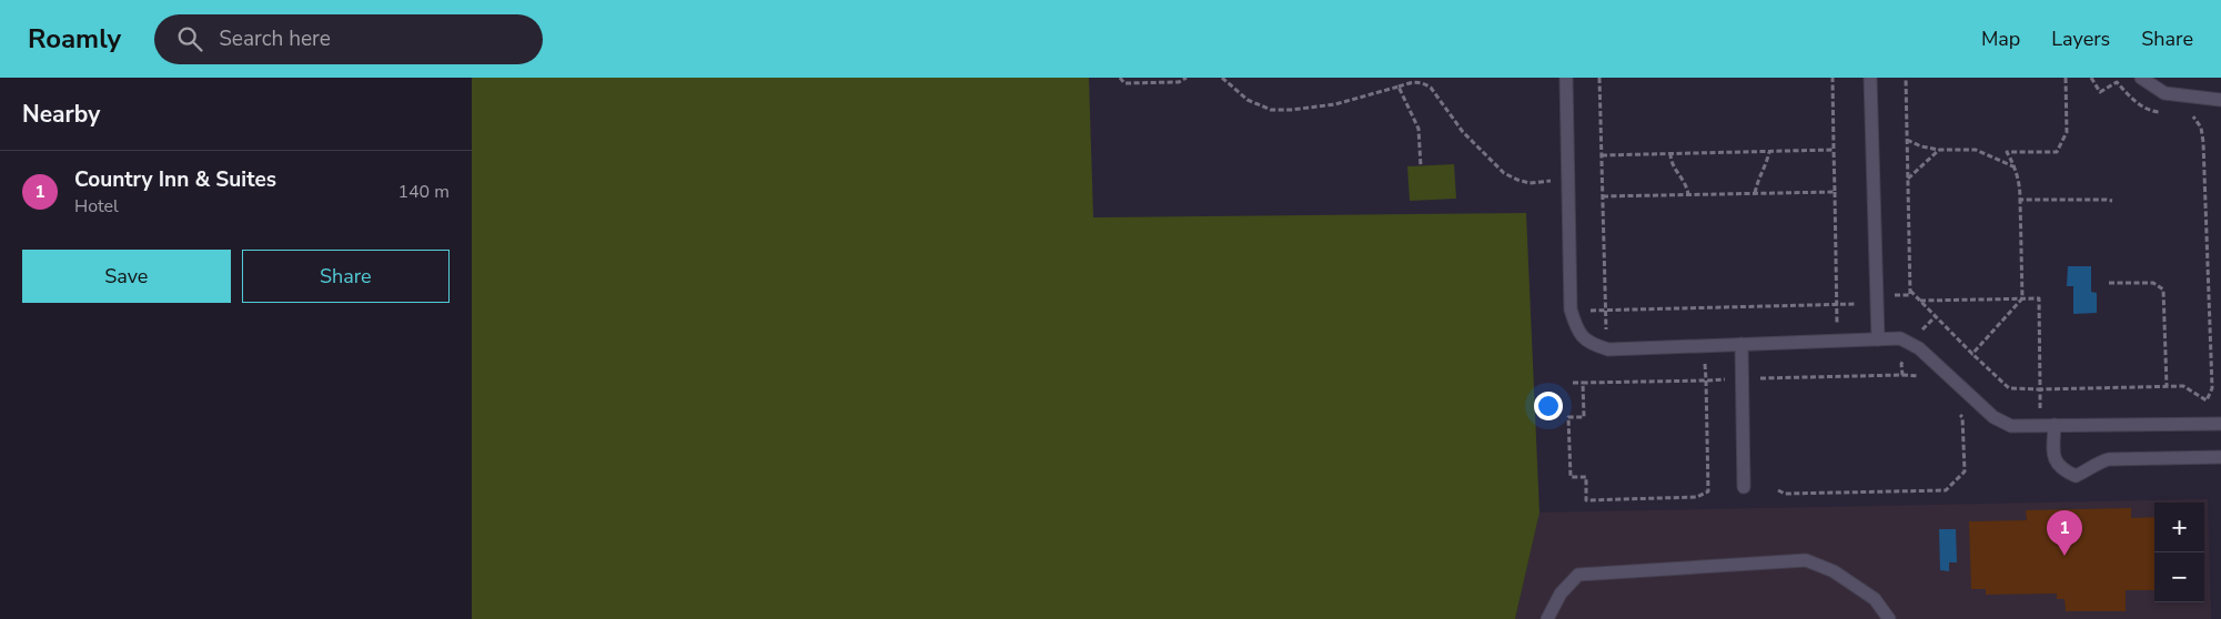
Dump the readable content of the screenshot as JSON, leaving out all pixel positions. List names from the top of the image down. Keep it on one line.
{"page":{"header":"Roamly","search":"Search here","nav":["Map","Layers","Share"],"heading":"Nearby","list":[{"mark":"1","name":"Country Inn & Suites","note":"Hotel","value":"140 m"}],"buttons":["Save","Share"],"map_buttons":["+","−"],"pins":"1"}}
